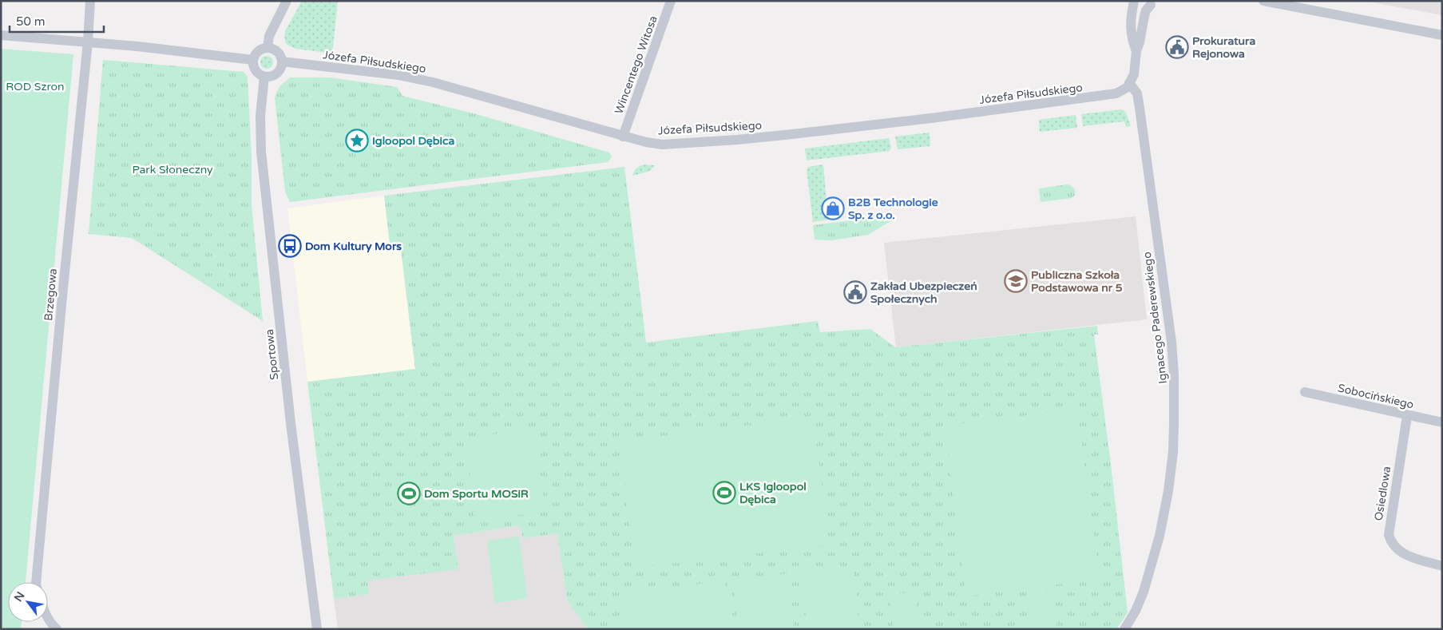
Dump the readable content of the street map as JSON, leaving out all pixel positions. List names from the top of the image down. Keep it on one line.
{"streets":{"street":["Józefa Piłsudskiego","Wincentego Witosa","Brzegowa","Ignacego Paderewskiego","Sportowa","Sobocińskiego","Osiedlowa"]},"crossings":[["Józefa Piłsudskiego","Wincentego Witosa"],["Józefa Piłsudskiego","Ignacego Paderewskiego"],["Józefa Piłsudskiego","Sportowa"],["Sobocińskiego","Osiedlowa"]],"parks":["ROD Szron","Park Słoneczny"],"places":{"public building":["Prokuratura Rejonowa","Zakład Ubezpieczeń Społecznych"],"place":["Igloopol Dębica"],"shop":["B2B Technologie Sp. z o.o."],"bus stop":["Dom Kultury Mors"],"school or university":["Publiczna Szkoła Podstawowa nr 5"],"sports":["LKS Igloopol Dębica","Dom Sportu MOSiR"]},"scale_bar":"50 m","north":"top left"}
